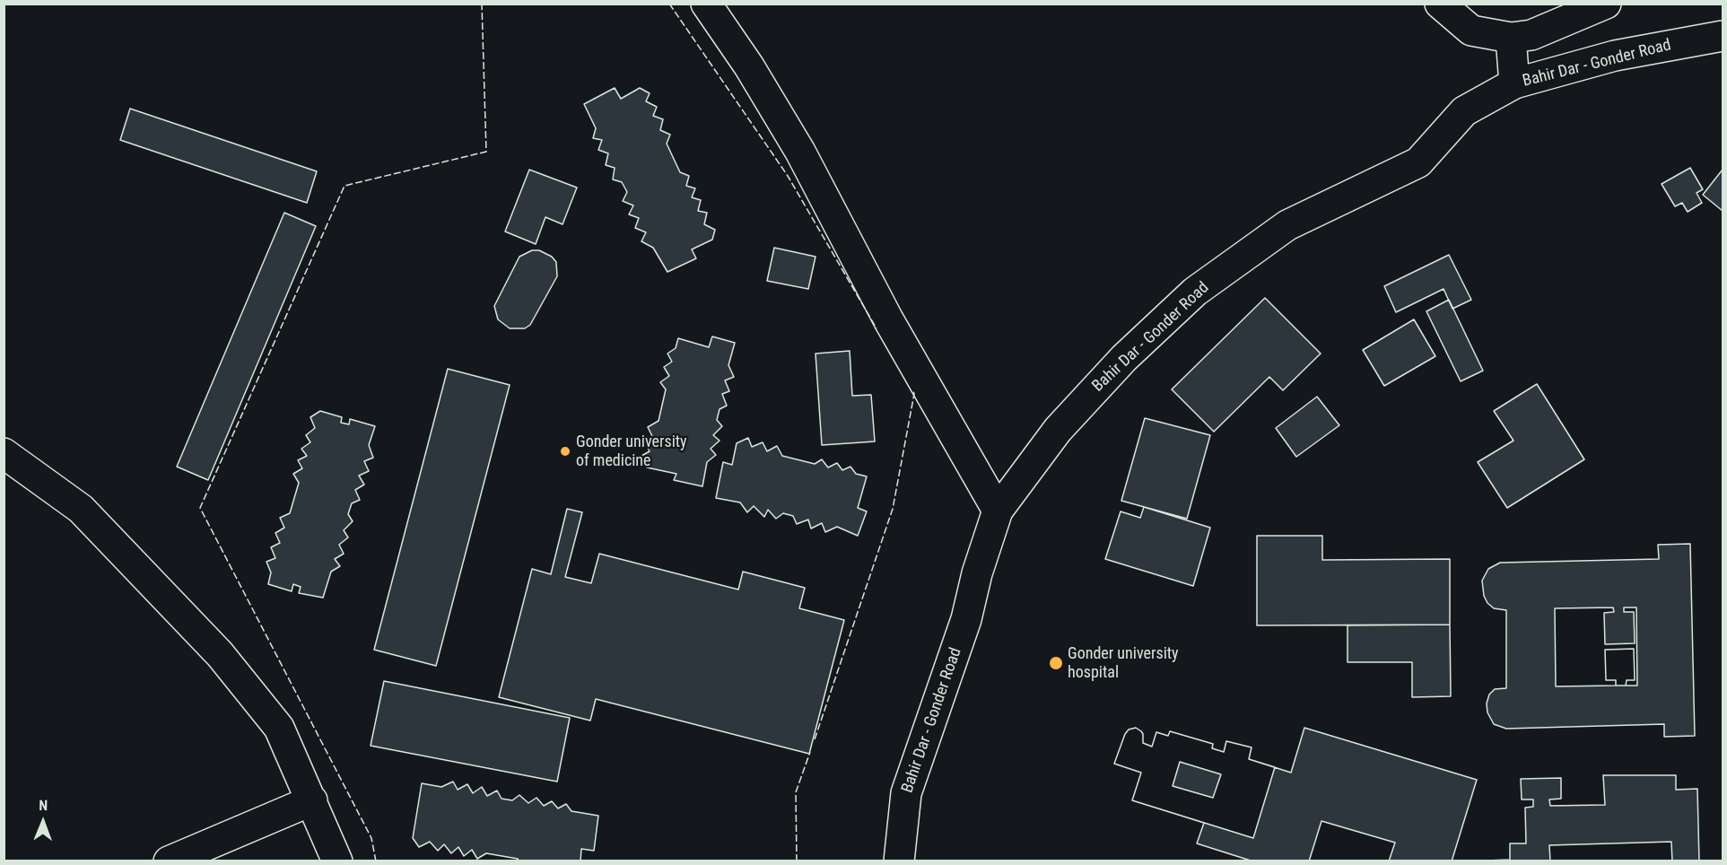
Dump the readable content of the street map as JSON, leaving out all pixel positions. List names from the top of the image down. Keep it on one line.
{"streets":{"main road":["Bahir Dar - Gonder Road"]},"places":["Gonder university of medicine","Gonder university hospital"],"north":"top"}
